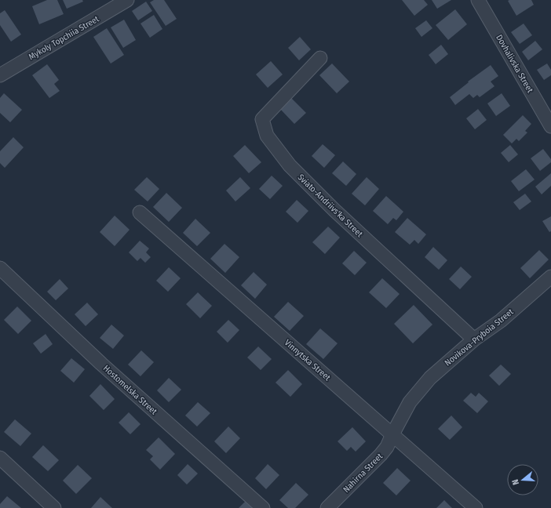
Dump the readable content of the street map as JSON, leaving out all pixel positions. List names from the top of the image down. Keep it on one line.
{"streets":{"street":["Mykoly Topchiia Street","Dovhalivska Street","Sviato-Andriivs'ka Street","Novikova-Pryboia Street","Vinnytska Street","Hostomelska Street","Nahirna Street"]},"crossings":[["Sviato-Andriivs'ka Street","Novikova-Pryboia Street"],["Novikova-Pryboia Street","Vinnytska Street"],["Novikova-Pryboia Street","Nahirna Street"],["Vinnytska Street","Nahirna Street"]],"north":"left"}
